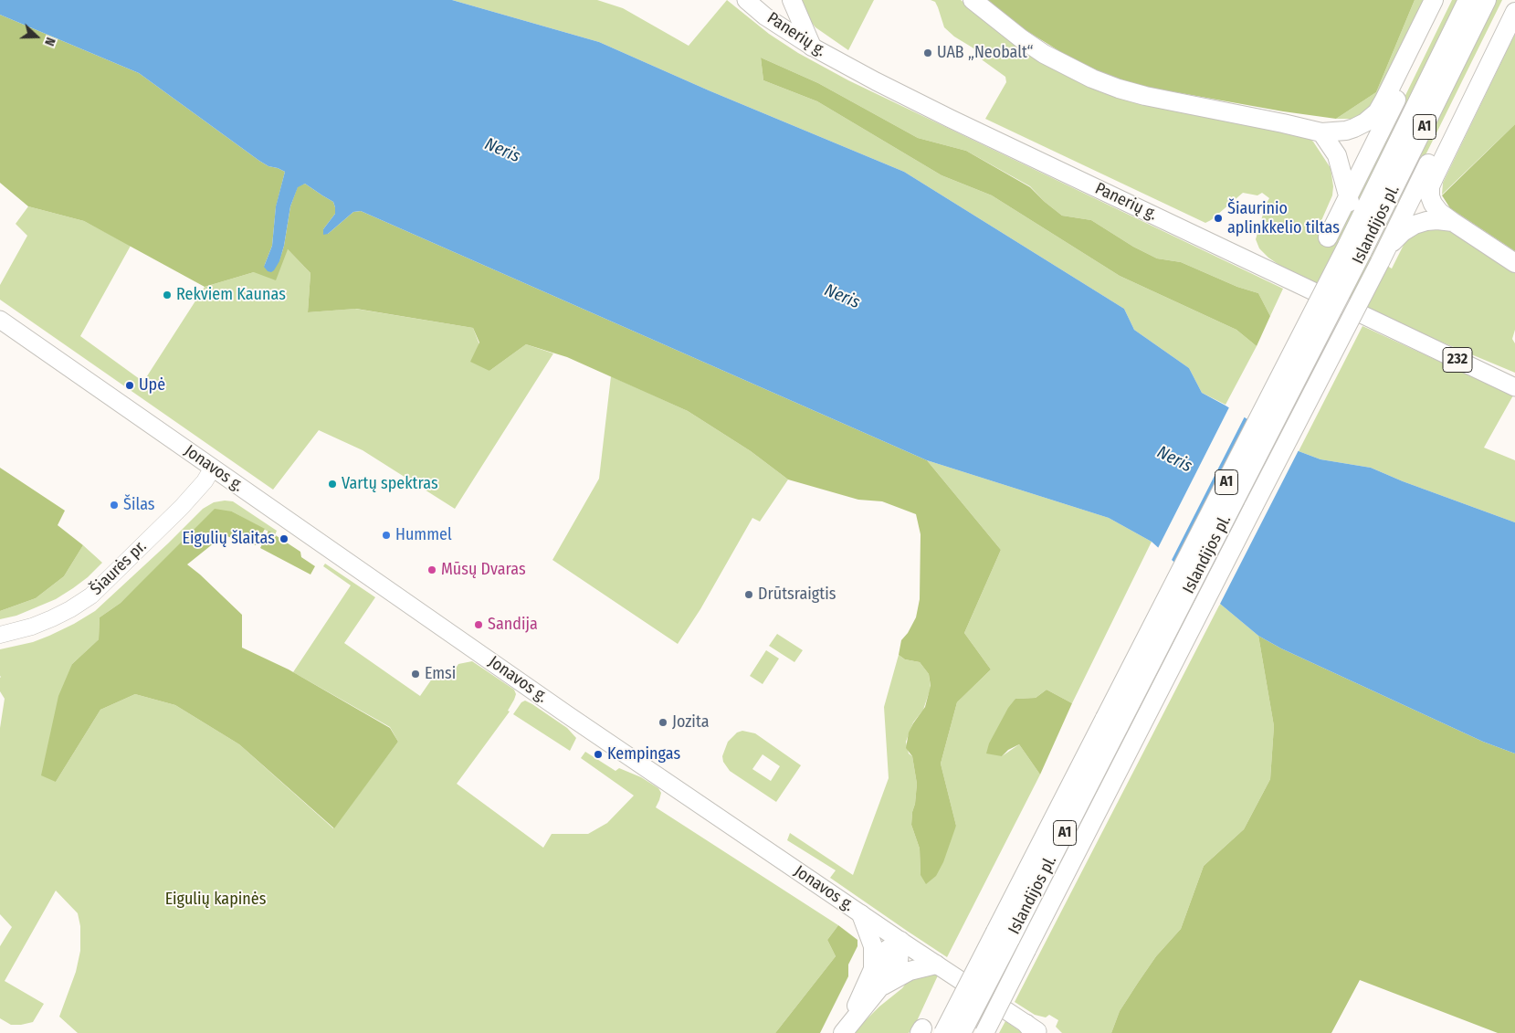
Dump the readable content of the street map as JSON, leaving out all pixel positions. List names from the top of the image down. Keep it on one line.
{"streets":{"highway":["A1","Islandijos pl."],"main road":["Panerių g.","232","Jonavos g.","Šiaurės pr."]},"crossings":[["Jonavos g.","Šiaurės pr."]],"water":["Neris"],"parks":["Eigulių kapinės"],"places":["UAB „Neobalt“","Šiaurinio aplinkkelio tiltas","Rekviem Kaunas","Upė","Vartų spektras","Šilas","Hummel","Eigulių šlaitas","Mūsų Dvaras","Drūtsraigtis","Sandija","Emsi","Jozita","Kempingas"],"north":"right"}
